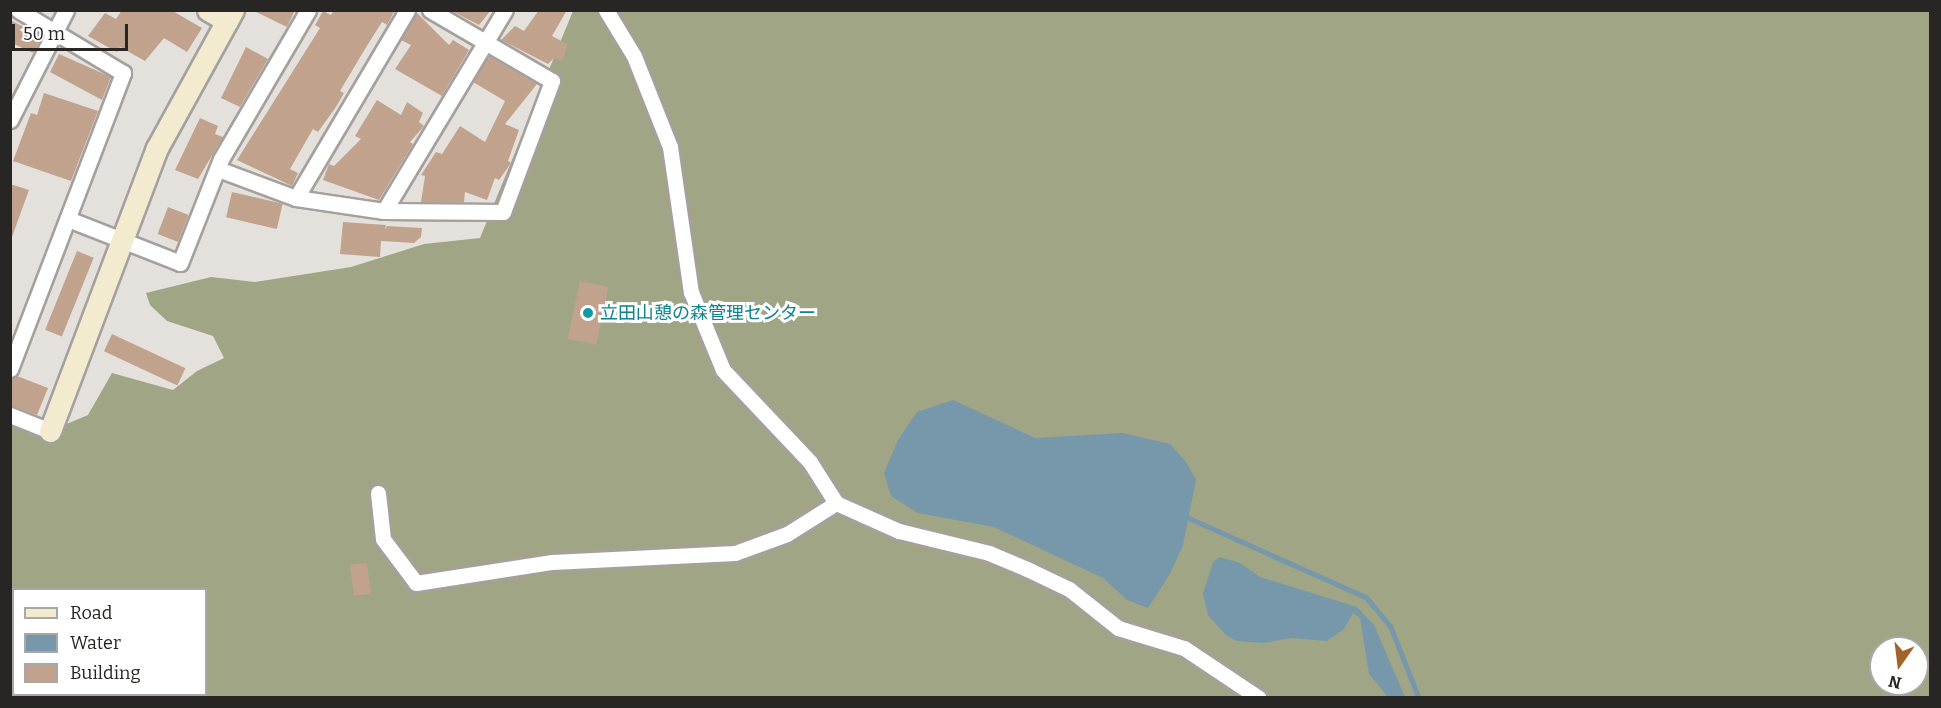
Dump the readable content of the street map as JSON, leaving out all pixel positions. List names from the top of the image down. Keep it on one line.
{"places":["立田山憩の森管理センター"],"legend":["Road","Water","Building"],"scale_bar":"50 m","north":"bottom"}
